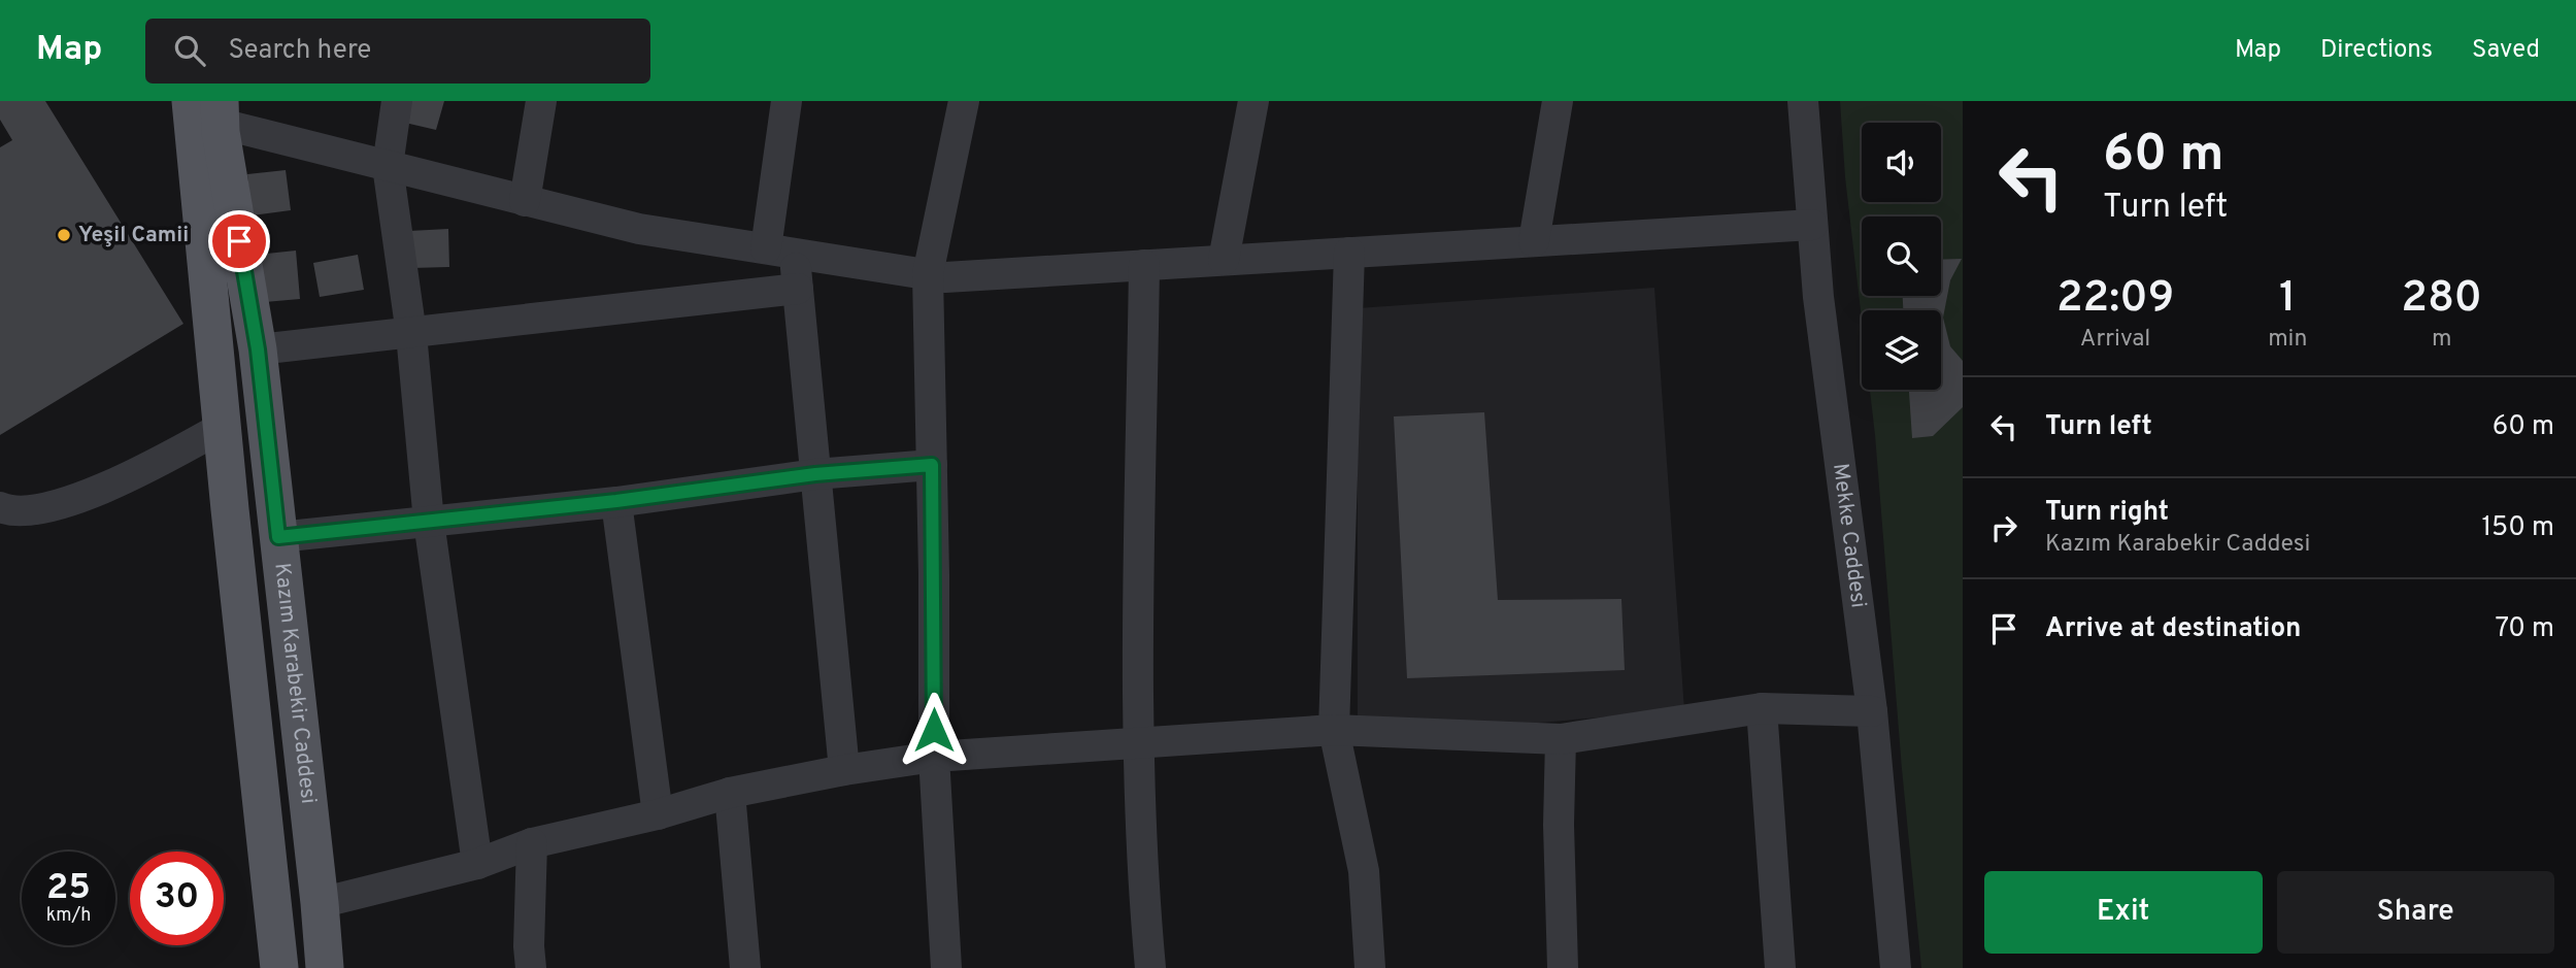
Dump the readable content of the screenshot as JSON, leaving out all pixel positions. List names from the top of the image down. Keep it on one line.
{"streets":{"main road":["Kazım Karabekir Caddesi"],"street":["Mekke Caddesi"]},"places":["Yeşil Camii"],"page":{"header":"Map","search":"Search here","nav":["Map","Directions","Saved"],"turn":["60 m","Turn left"],"eta":["22:09","Arrival","1","min","280","m"],"list":[{"name":"Turn left","value":"60 m"},{"name":"Turn right","note":"Kazım Karabekir Caddesi","value":"150 m"},{"name":"Arrive at destination","value":"70 m"}],"speed":"25 km/h","limit":"30","buttons":["Exit","Share"]}}
